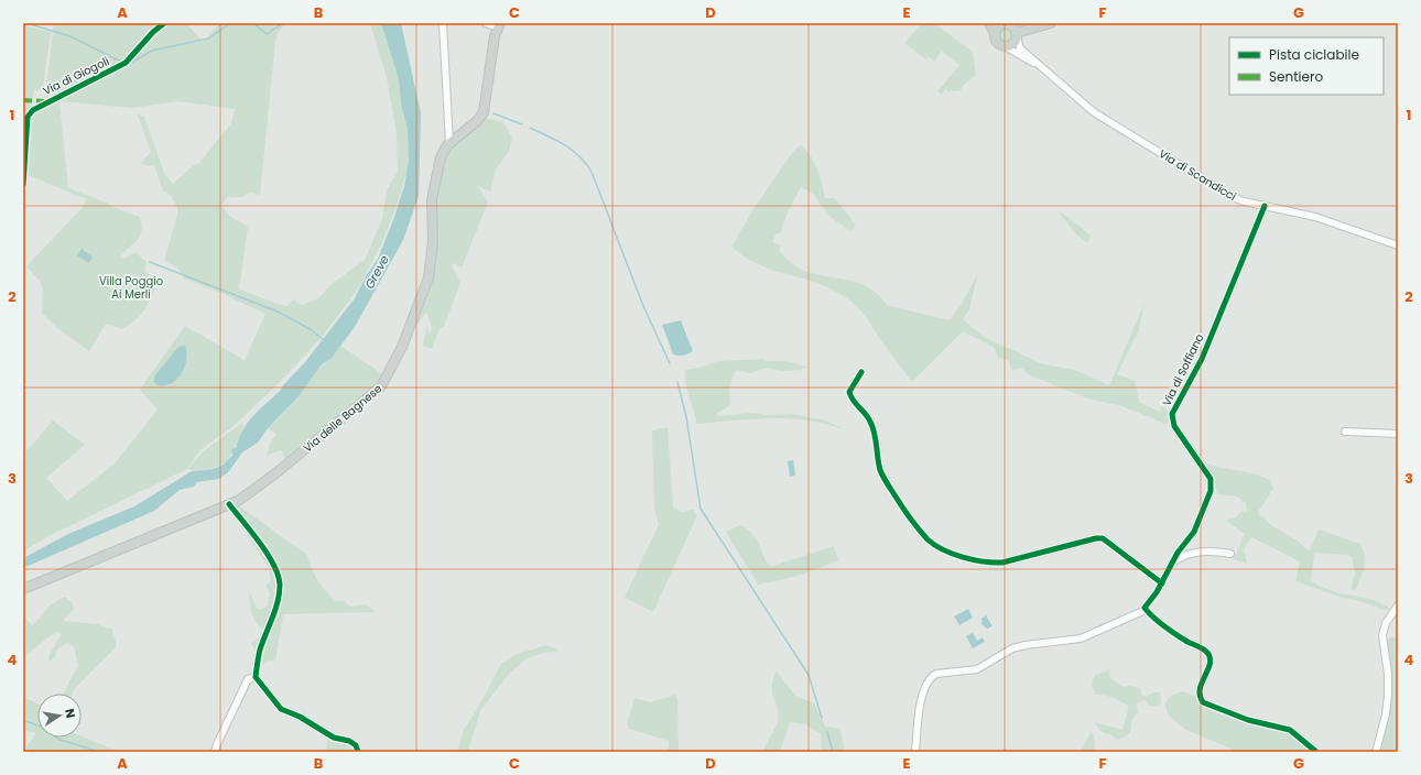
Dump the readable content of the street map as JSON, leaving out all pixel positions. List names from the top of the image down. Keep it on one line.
{"streets":{"main road":["Via di Scandicci","Via delle Bagnese"],"street":["Via di Giogoli","Via di Soffiano"]},"crossings":[["Via di Scandicci","Via di Soffiano"]],"water":["Greve"],"parks":["Villa Poggio Ai Merli"],"legend":["Pista ciclabile","Sentiero"],"north":"right","grid":{"columns":["A","B","C","D","E","F","G"],"rows":["1","2","3","4"]}}
